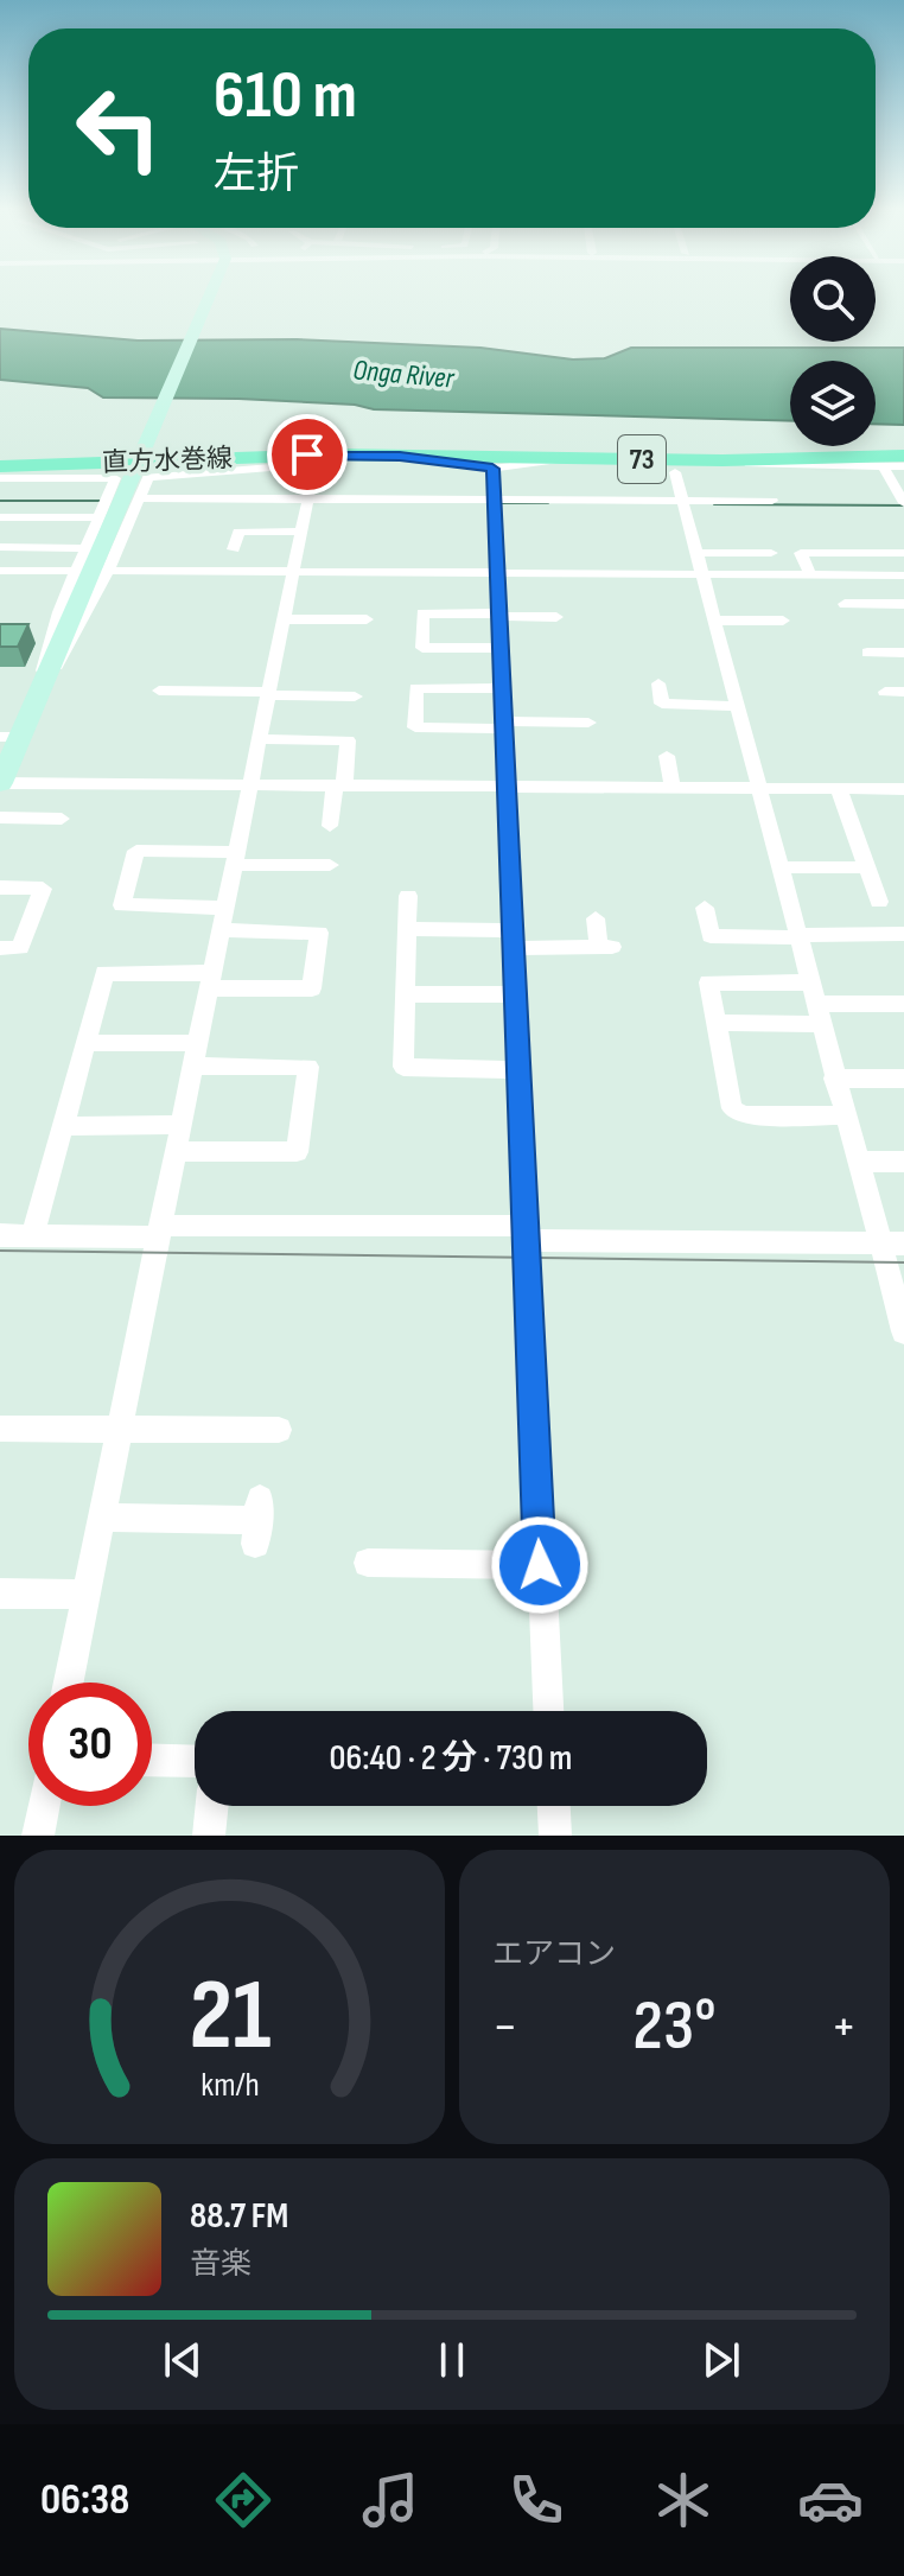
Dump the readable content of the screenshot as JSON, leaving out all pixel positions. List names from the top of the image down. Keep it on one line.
{"streets":{"main road":["直方水巻線","73"]},"water":["Onga River"],"page":{"turn":["610 m","左折"],"limit":"30","trip":"06:40 · 2 分 · 730 m","tile":"エアコン","heat":["−","23°","+"],"song":["88.7 FM","音楽"],"tabs":"06:38","gauge":["21","km/h"]}}
